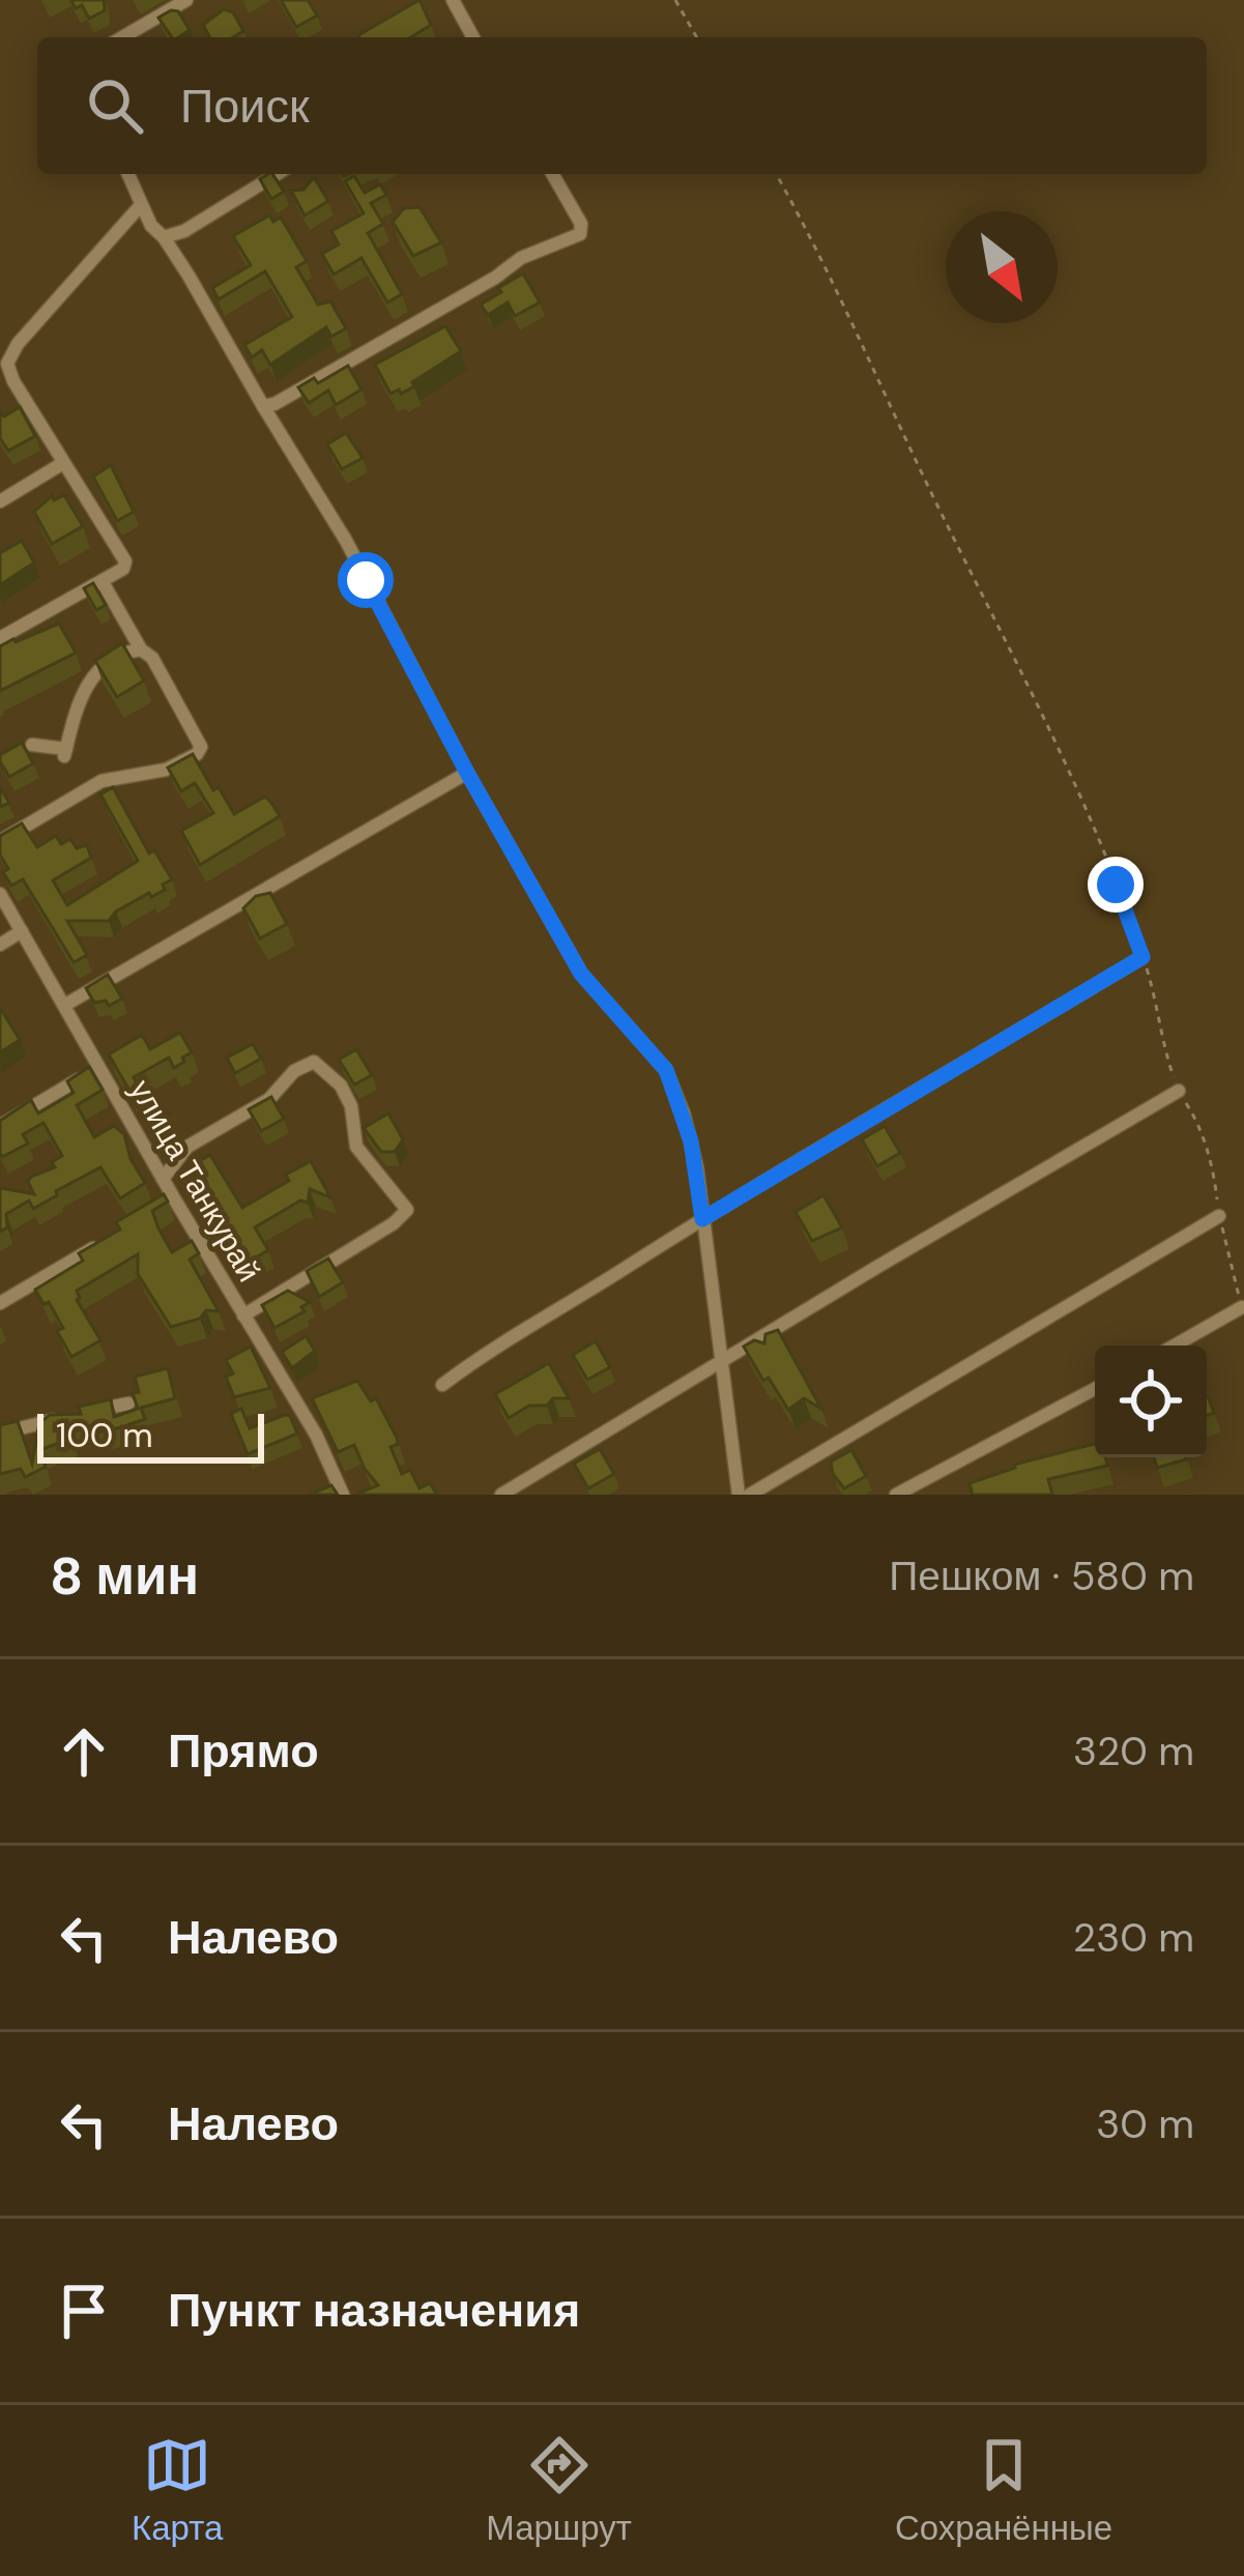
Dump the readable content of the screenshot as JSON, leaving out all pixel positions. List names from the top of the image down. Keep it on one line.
{"streets":{"street":["улица Танкурай"]},"scale_bar":"100 m","north":"bottom right","page":{"search":"Поиск","scale":"100 m","heading":["8 мин","Пешком · 580 m"],"list":[["Прямо","320 m"],["Налево","230 m"],["Налево","30 m"],"Пункт назначения"],"nav":["Карта","Маршрут","Сохранённые"]}}
